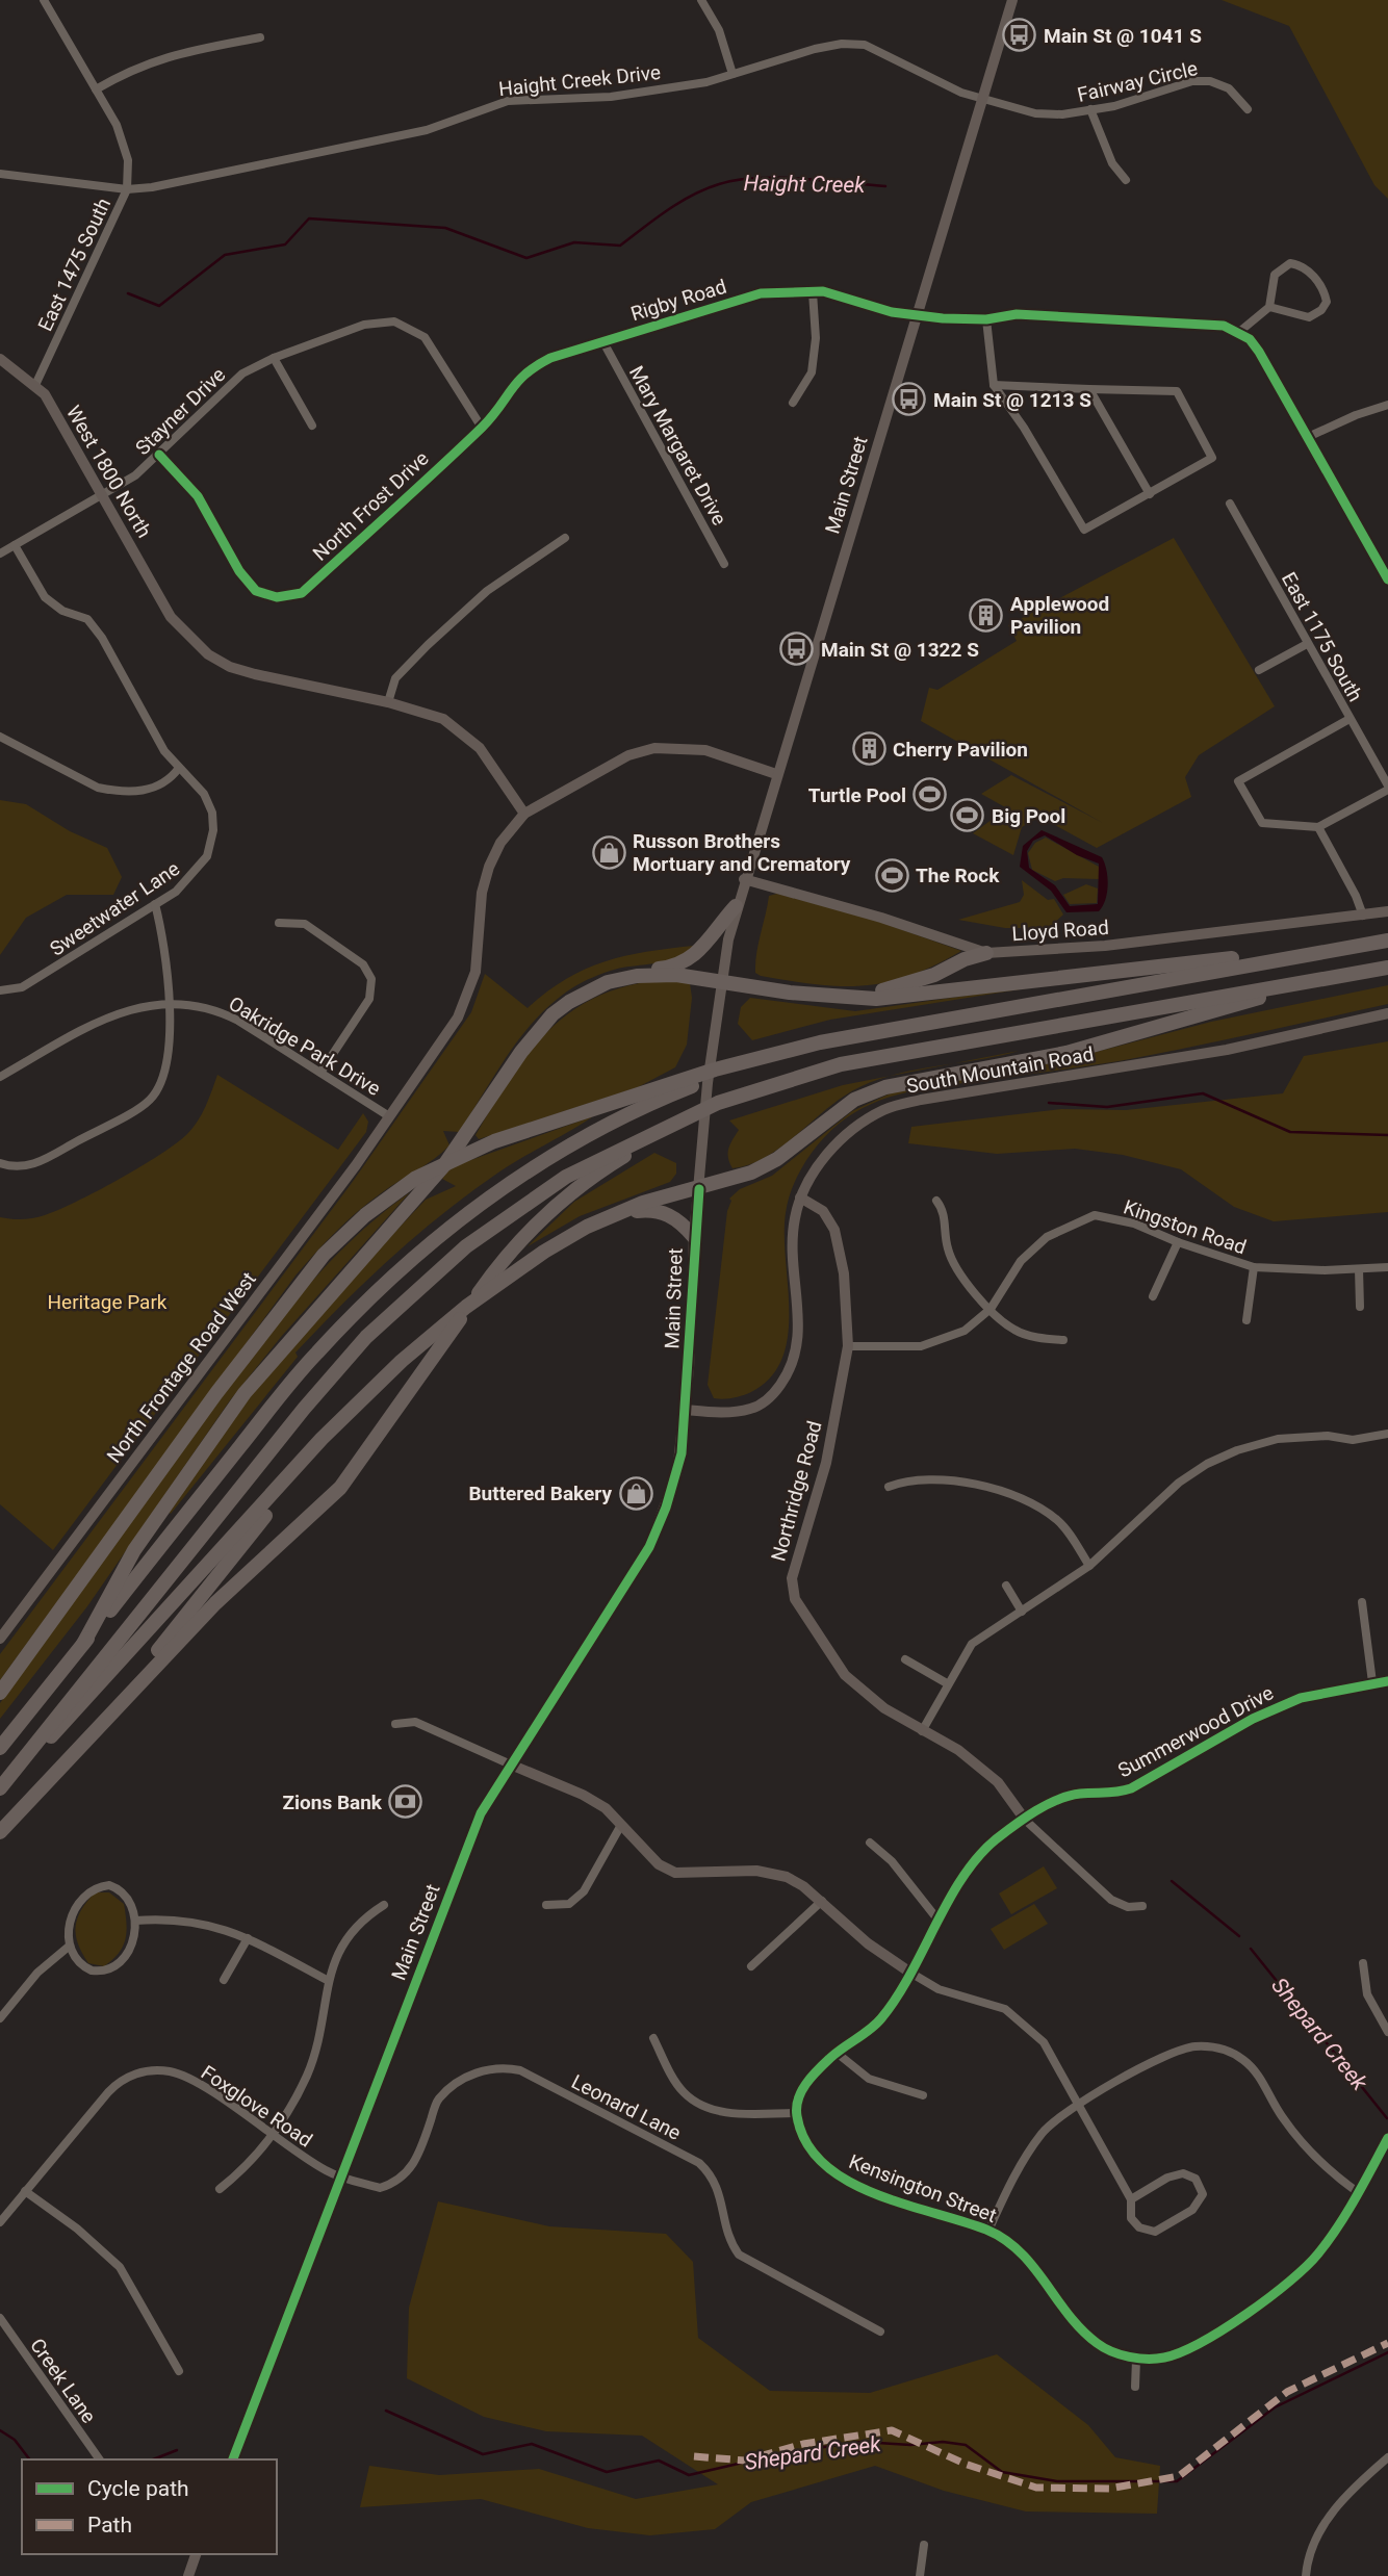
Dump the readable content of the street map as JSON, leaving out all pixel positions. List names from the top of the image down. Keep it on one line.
{"streets":{"street":["Haight Creek Drive","Fairway Circle","East 1475 South","Rigby Road","Stayner Drive","Mary Margaret Drive","West 1800 North","Main Street","North Frost Drive","East 1175 South","Sweetwater Lane","Lloyd Road","Oakridge Park Drive","South Mountain Road","Kingston Road","North Frontage Road West","Northridge Road","Summerwood Drive","Foxglove Road","Leonard Lane","Kensington Street","Creek Lane"]},"crossings":[["Haight Creek Drive","Fairway Circle"],["Haight Creek Drive","East 1475 South"],["Haight Creek Drive","Main Street"],["Fairway Circle","Main Street"],["East 1475 South","West 1800 North"],["Rigby Road","Stayner Drive"],["Rigby Road","Mary Margaret Drive"],["Rigby Road","Main Street"],["Rigby Road","North Frost Drive"],["Stayner Drive","West 1800 North"],["Stayner Drive","North Frost Drive"],["Stayner Drive","Sweetwater Lane"],["West 1800 North","North Frontage Road West"],["Main Street","Lloyd Road"],["Main Street","South Mountain Road"],["Main Street","Foxglove Road"],["Main Street","Leonard Lane"],["Oakridge Park Drive","North Frontage Road West"],["South Mountain Road","Northridge Road"],["Kingston Road","Northridge Road"],["Northridge Road","Summerwood Drive"],["Foxglove Road","Leonard Lane"]],"water":["Haight Creek","Shepard Creek"],"parks":["Heritage Park"],"places":{"bus stop":["Main St @ 1041 S","Main St @ 1213 S","Main St @ 1322 S"],"building":["Applewood Pavilion","Cherry Pavilion"],"sports":["Turtle Pool","Big Pool","The Rock"],"shop":["Russon Brothers Mortuary and Crematory","Buttered Bakery"],"bank":["Zions Bank"]},"legend":["Cycle path","Path"]}
